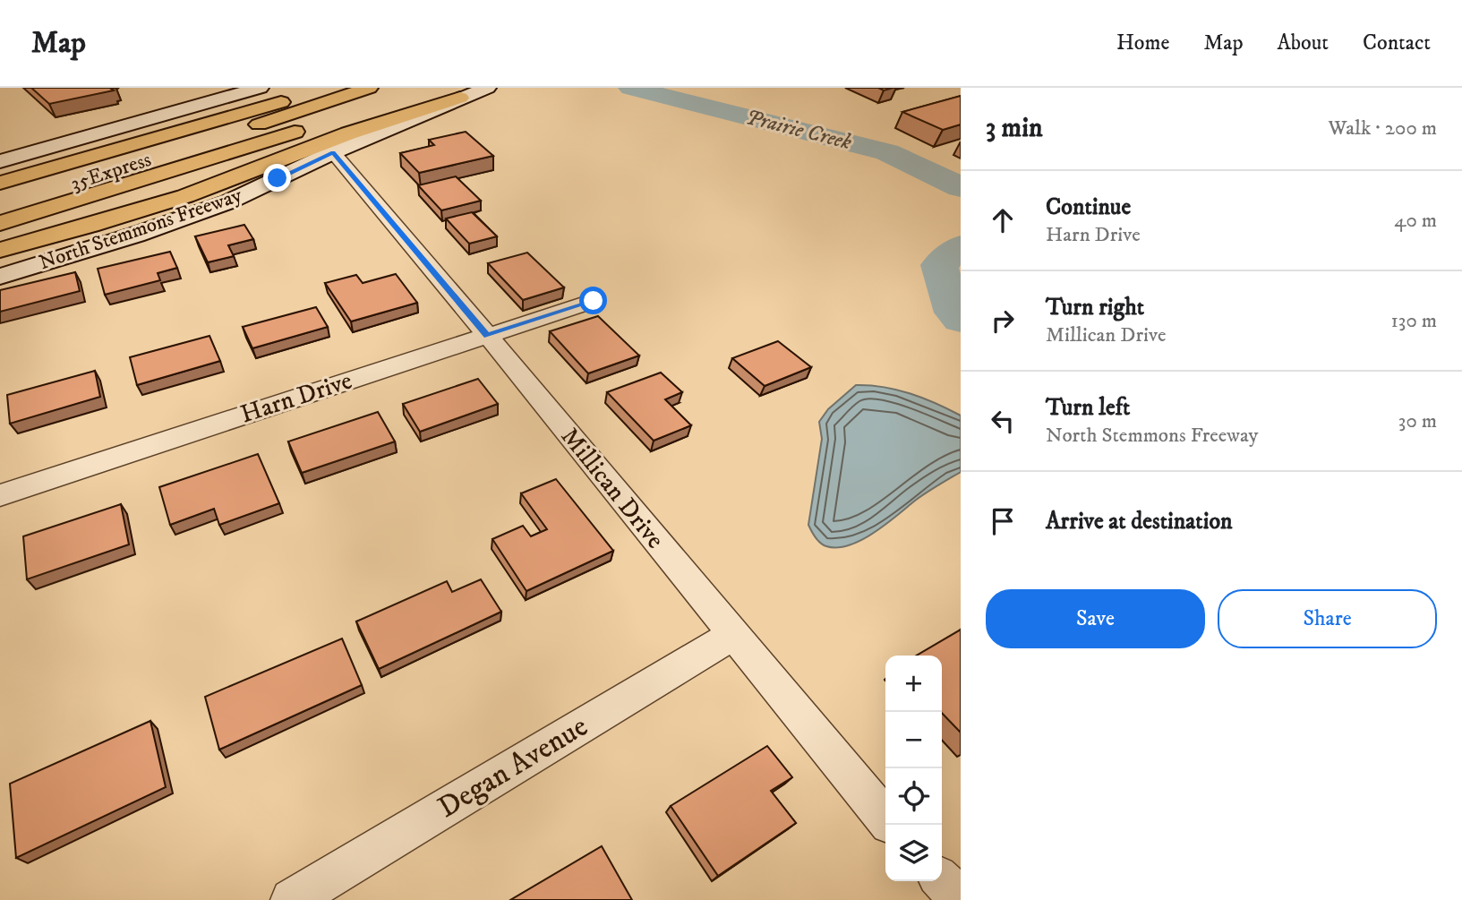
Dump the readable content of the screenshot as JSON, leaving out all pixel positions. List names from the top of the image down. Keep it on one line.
{"streets":{"highway":["35Express","North Stemmons Freeway"],"street":["Harn Drive","Millican Drive","Degan Avenue"]},"crossings":[["North Stemmons Freeway","Millican Drive"],["Harn Drive","Millican Drive"],["Millican Drive","Degan Avenue"]],"water":["Prairie Creek"],"page":{"header":"Map","nav":["Home","Map","About","Contact"],"heading":["3 min","Walk · 200 m"],"list":[["Continue","Harn Drive","40 m"],["Turn right","Millican Drive","130 m"],["Turn left","North Stemmons Freeway","30 m"],"Arrive at destination"],"buttons":["Save","Share"],"map_buttons":["+","−"]}}
